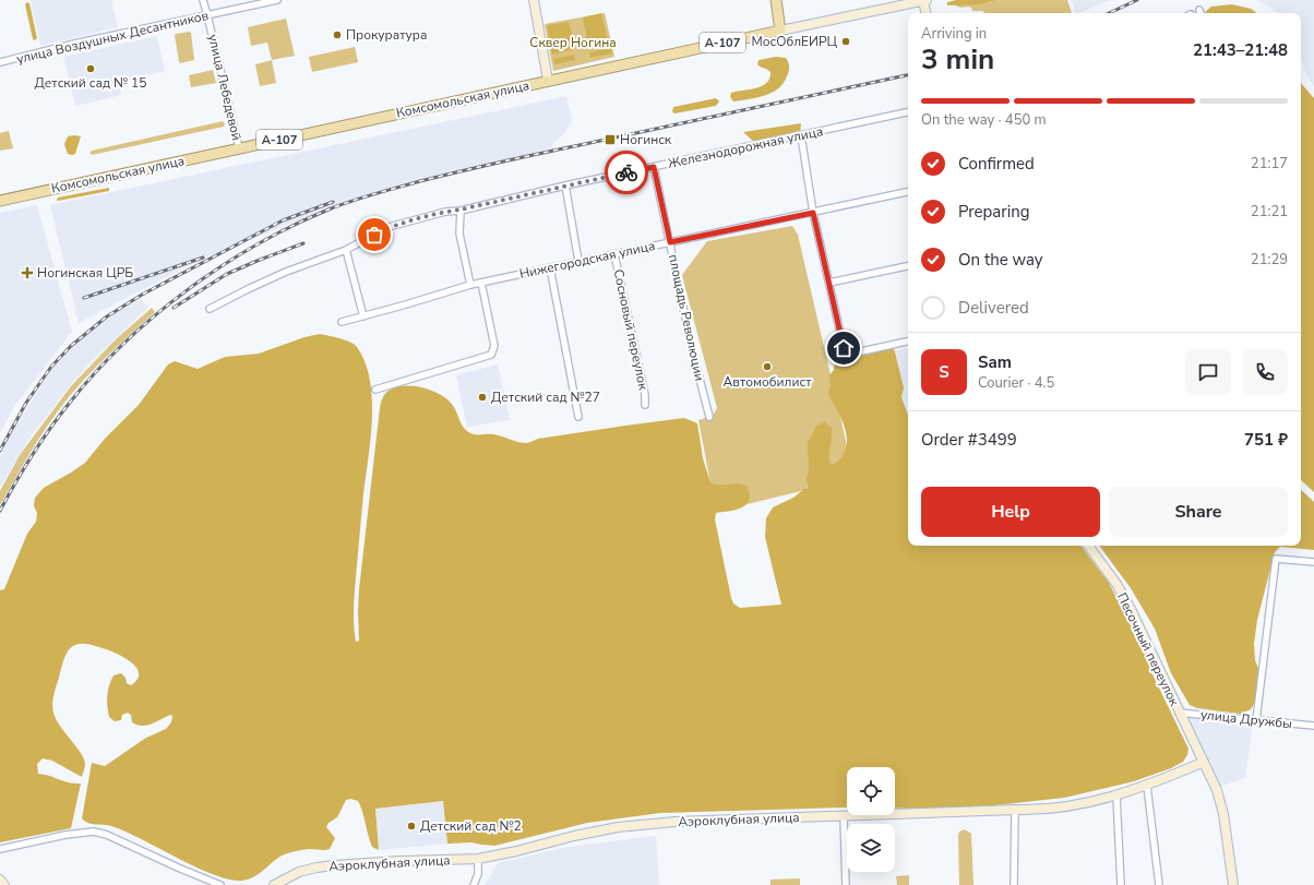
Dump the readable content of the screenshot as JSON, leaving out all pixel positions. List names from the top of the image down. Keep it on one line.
{"streets":{"main road":["А-107","Комсомольская улица"],"street":["улица Воздушных Десантников","улица Лебедевой","Железнодорожная улица","Нижегородская улица","площадь Революции","Сосновый переулок","Песочный переулок","улица Дружбы","Аэроклубная улица"]},"crossings":[["улица Воздушных Десантников","улица Лебедевой"],["улица Лебедевой","Комсомольская улица"],["Железнодорожная улица","площадь Революции"],["Нижегородская улица","площадь Революции"],["Нижегородская улица","Сосновый переулок"],["Песочный переулок","улица Дружбы"],["Песочный переулок","Аэроклубная улица"]],"parks":["Сквер Ногина"],"places":{"other":["Прокуратура","МосОблЕИРЦ","Детский сад № 15","Автомобилист","Детский сад №27","Детский сад №2"],"transit":["Ногинск"],"health":["Ногинская ЦРБ"]},"page":{"heading":["3 min","Arriving in","21:43–21:48"],"panel":["Sam","Courier · 4.5","Order #3499","751 ₽"],"bar":"On the way · 450 m","list":[["Confirmed","21:17"],["Preparing","21:21"],["On the way","21:29"],"Delivered"],"round":"S","buttons":["Help","Share"]}}
